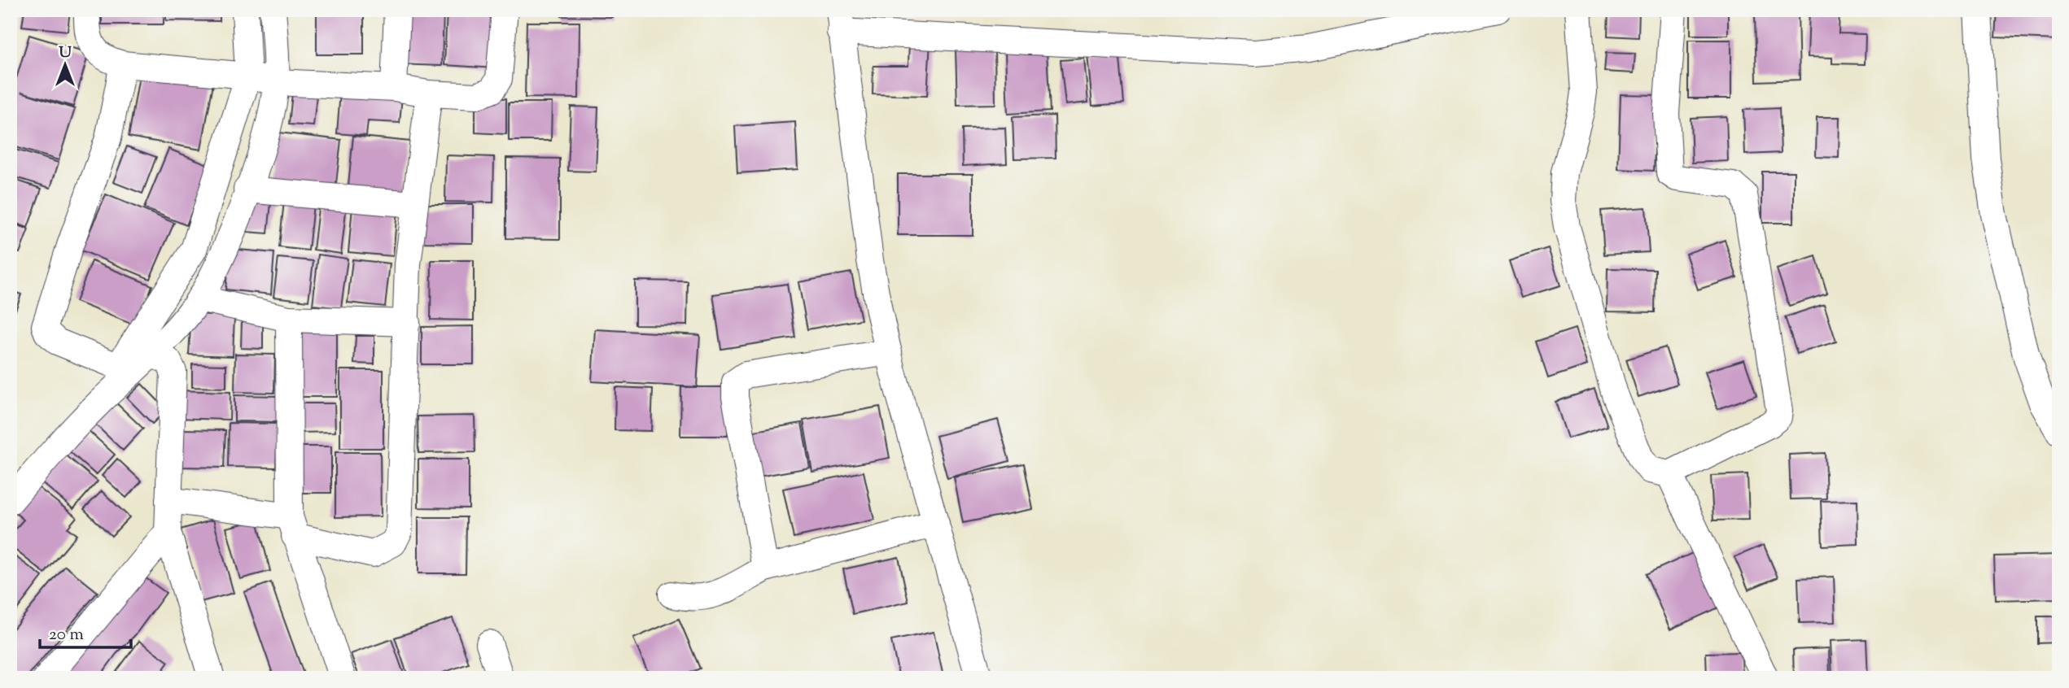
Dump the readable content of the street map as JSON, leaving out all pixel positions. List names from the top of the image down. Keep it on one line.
{"scale_bar":"20 m","north":"top"}
